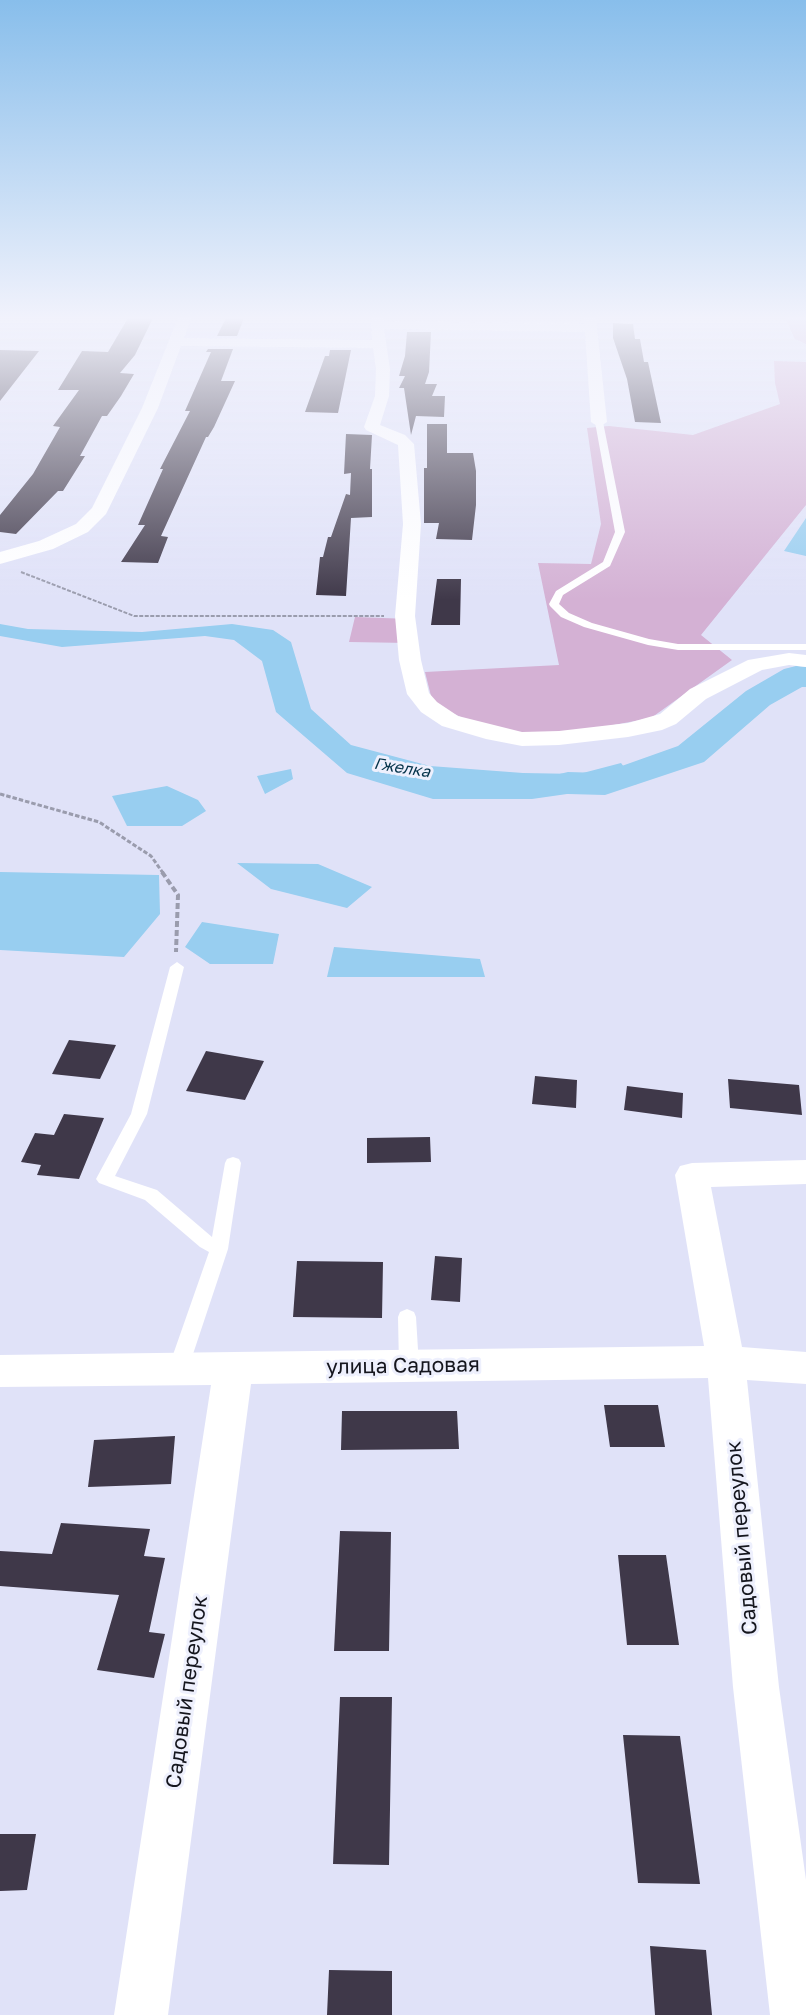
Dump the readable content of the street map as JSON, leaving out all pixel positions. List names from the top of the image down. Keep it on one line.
{"streets":{"street":["улица Садовая","Садовый переулок"]},"crossings":[["улица Садовая","Садовый переулок"]],"water":["Гжелка"]}
